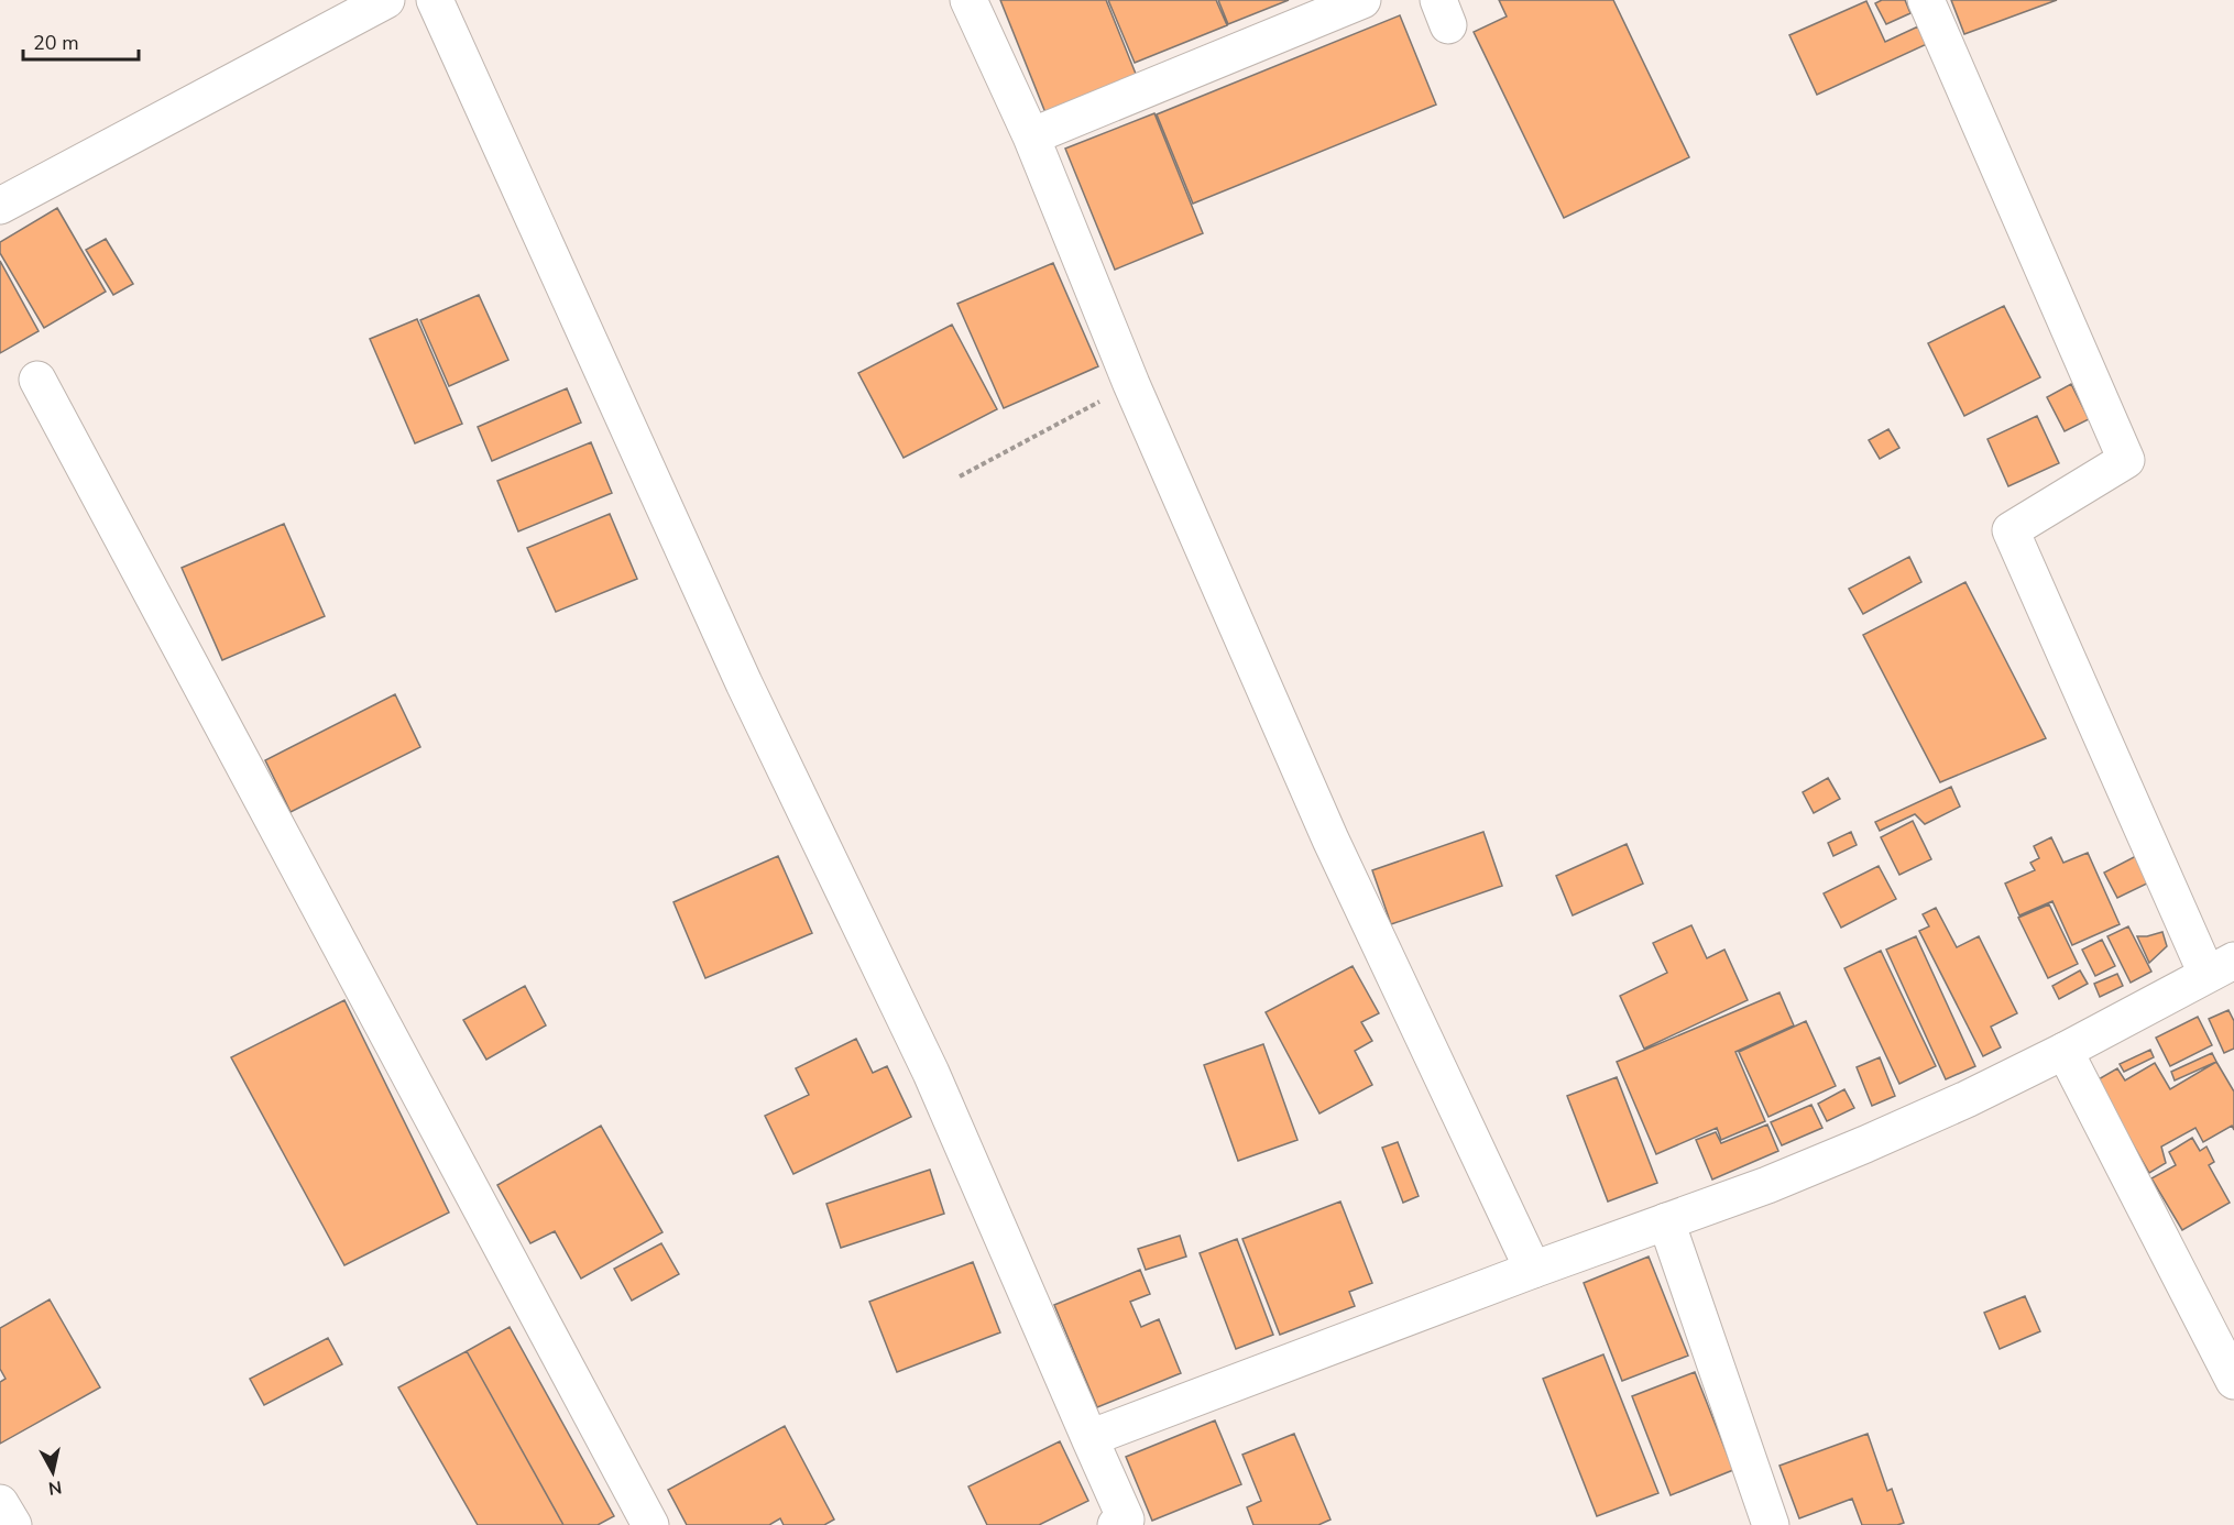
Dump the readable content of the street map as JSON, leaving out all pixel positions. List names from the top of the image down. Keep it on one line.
{"scale_bar":"20 m","north":"bottom"}
